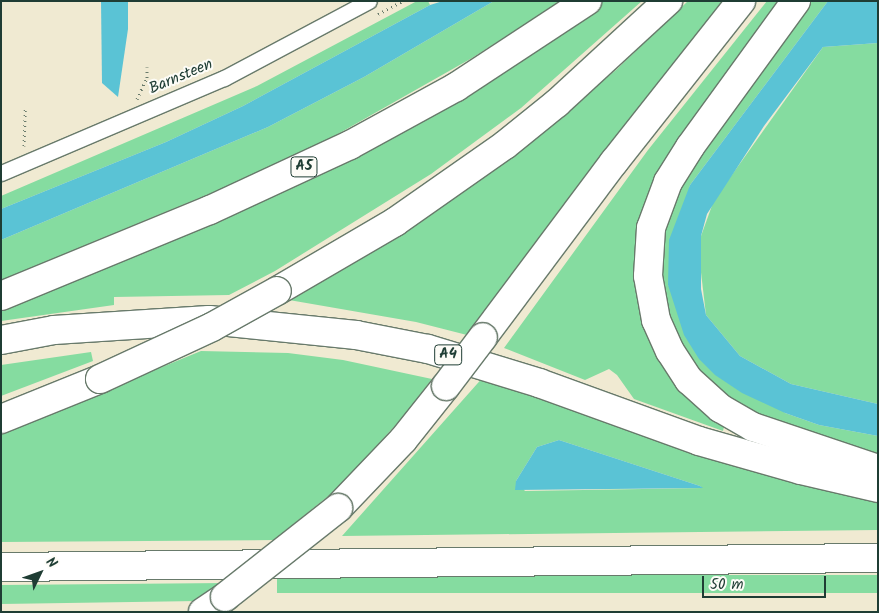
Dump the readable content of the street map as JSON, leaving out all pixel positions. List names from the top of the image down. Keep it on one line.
{"streets":{"highway":["A5","A4"],"street":["Barnsteen"]},"scale_bar":"50 m","north":"top right"}
